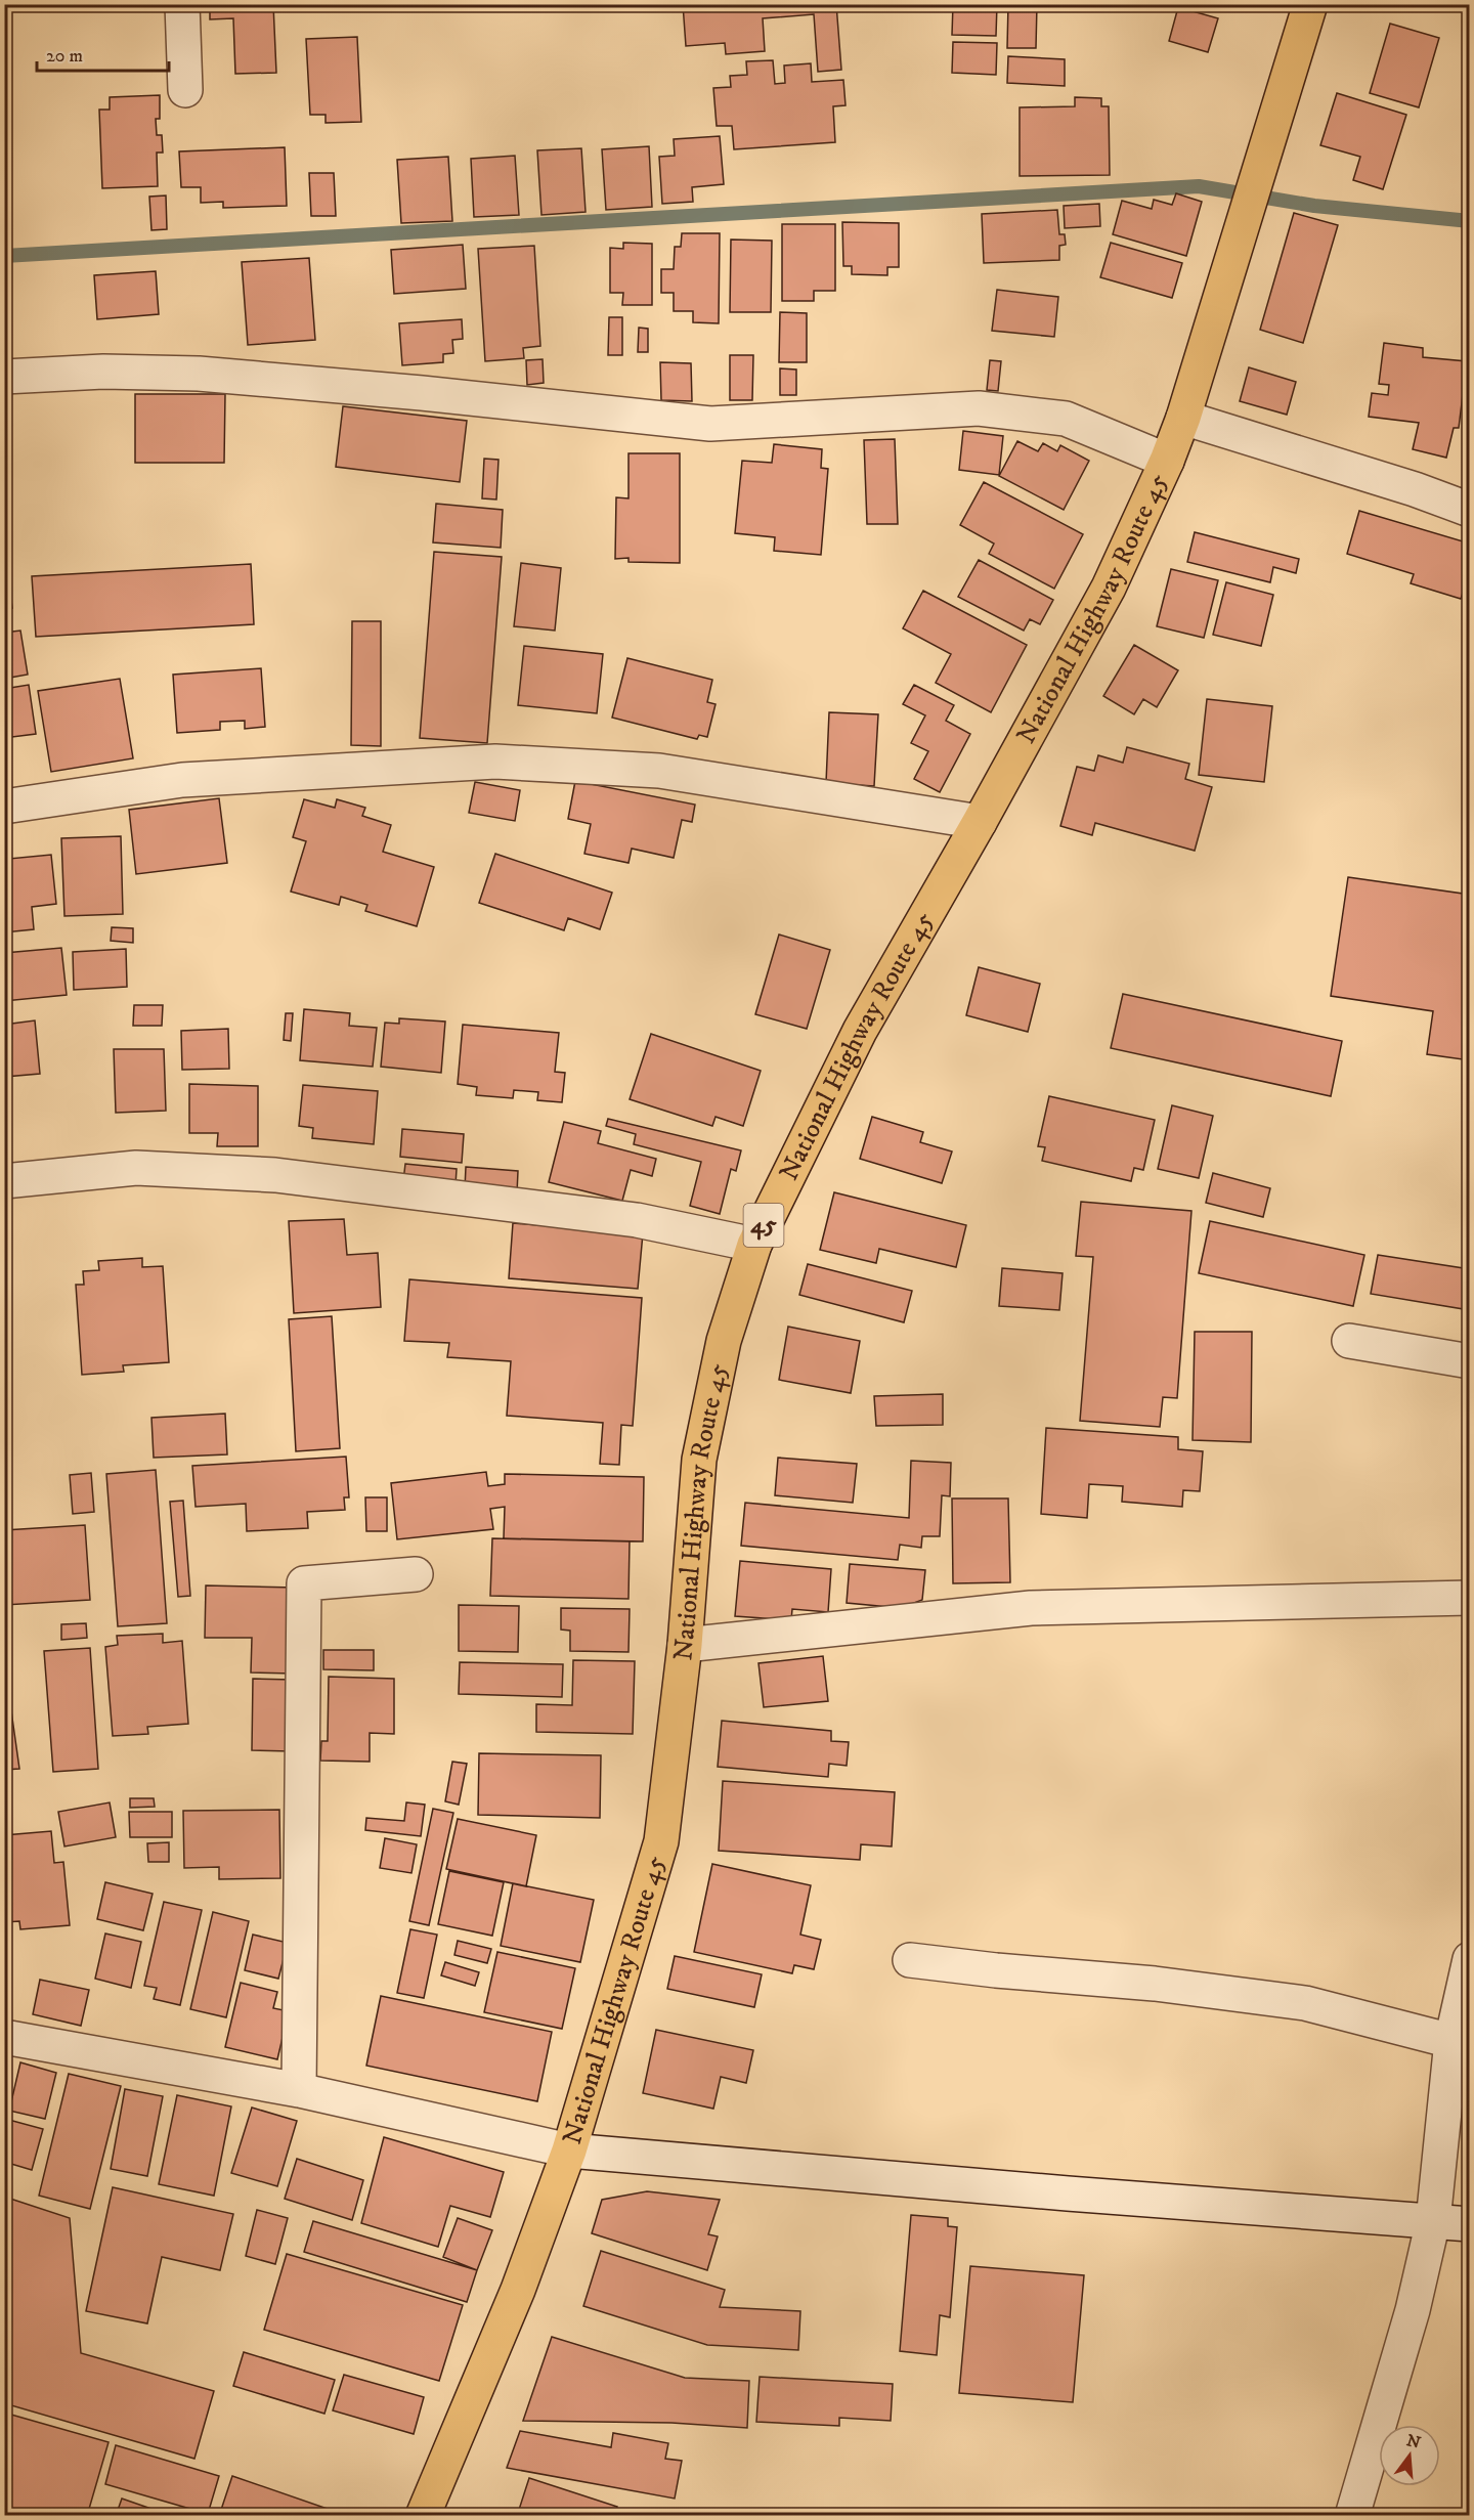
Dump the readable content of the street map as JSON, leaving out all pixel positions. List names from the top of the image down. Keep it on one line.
{"streets":{"highway":["National Highway Route 45","45"]},"scale_bar":"20 m","north":"top"}
